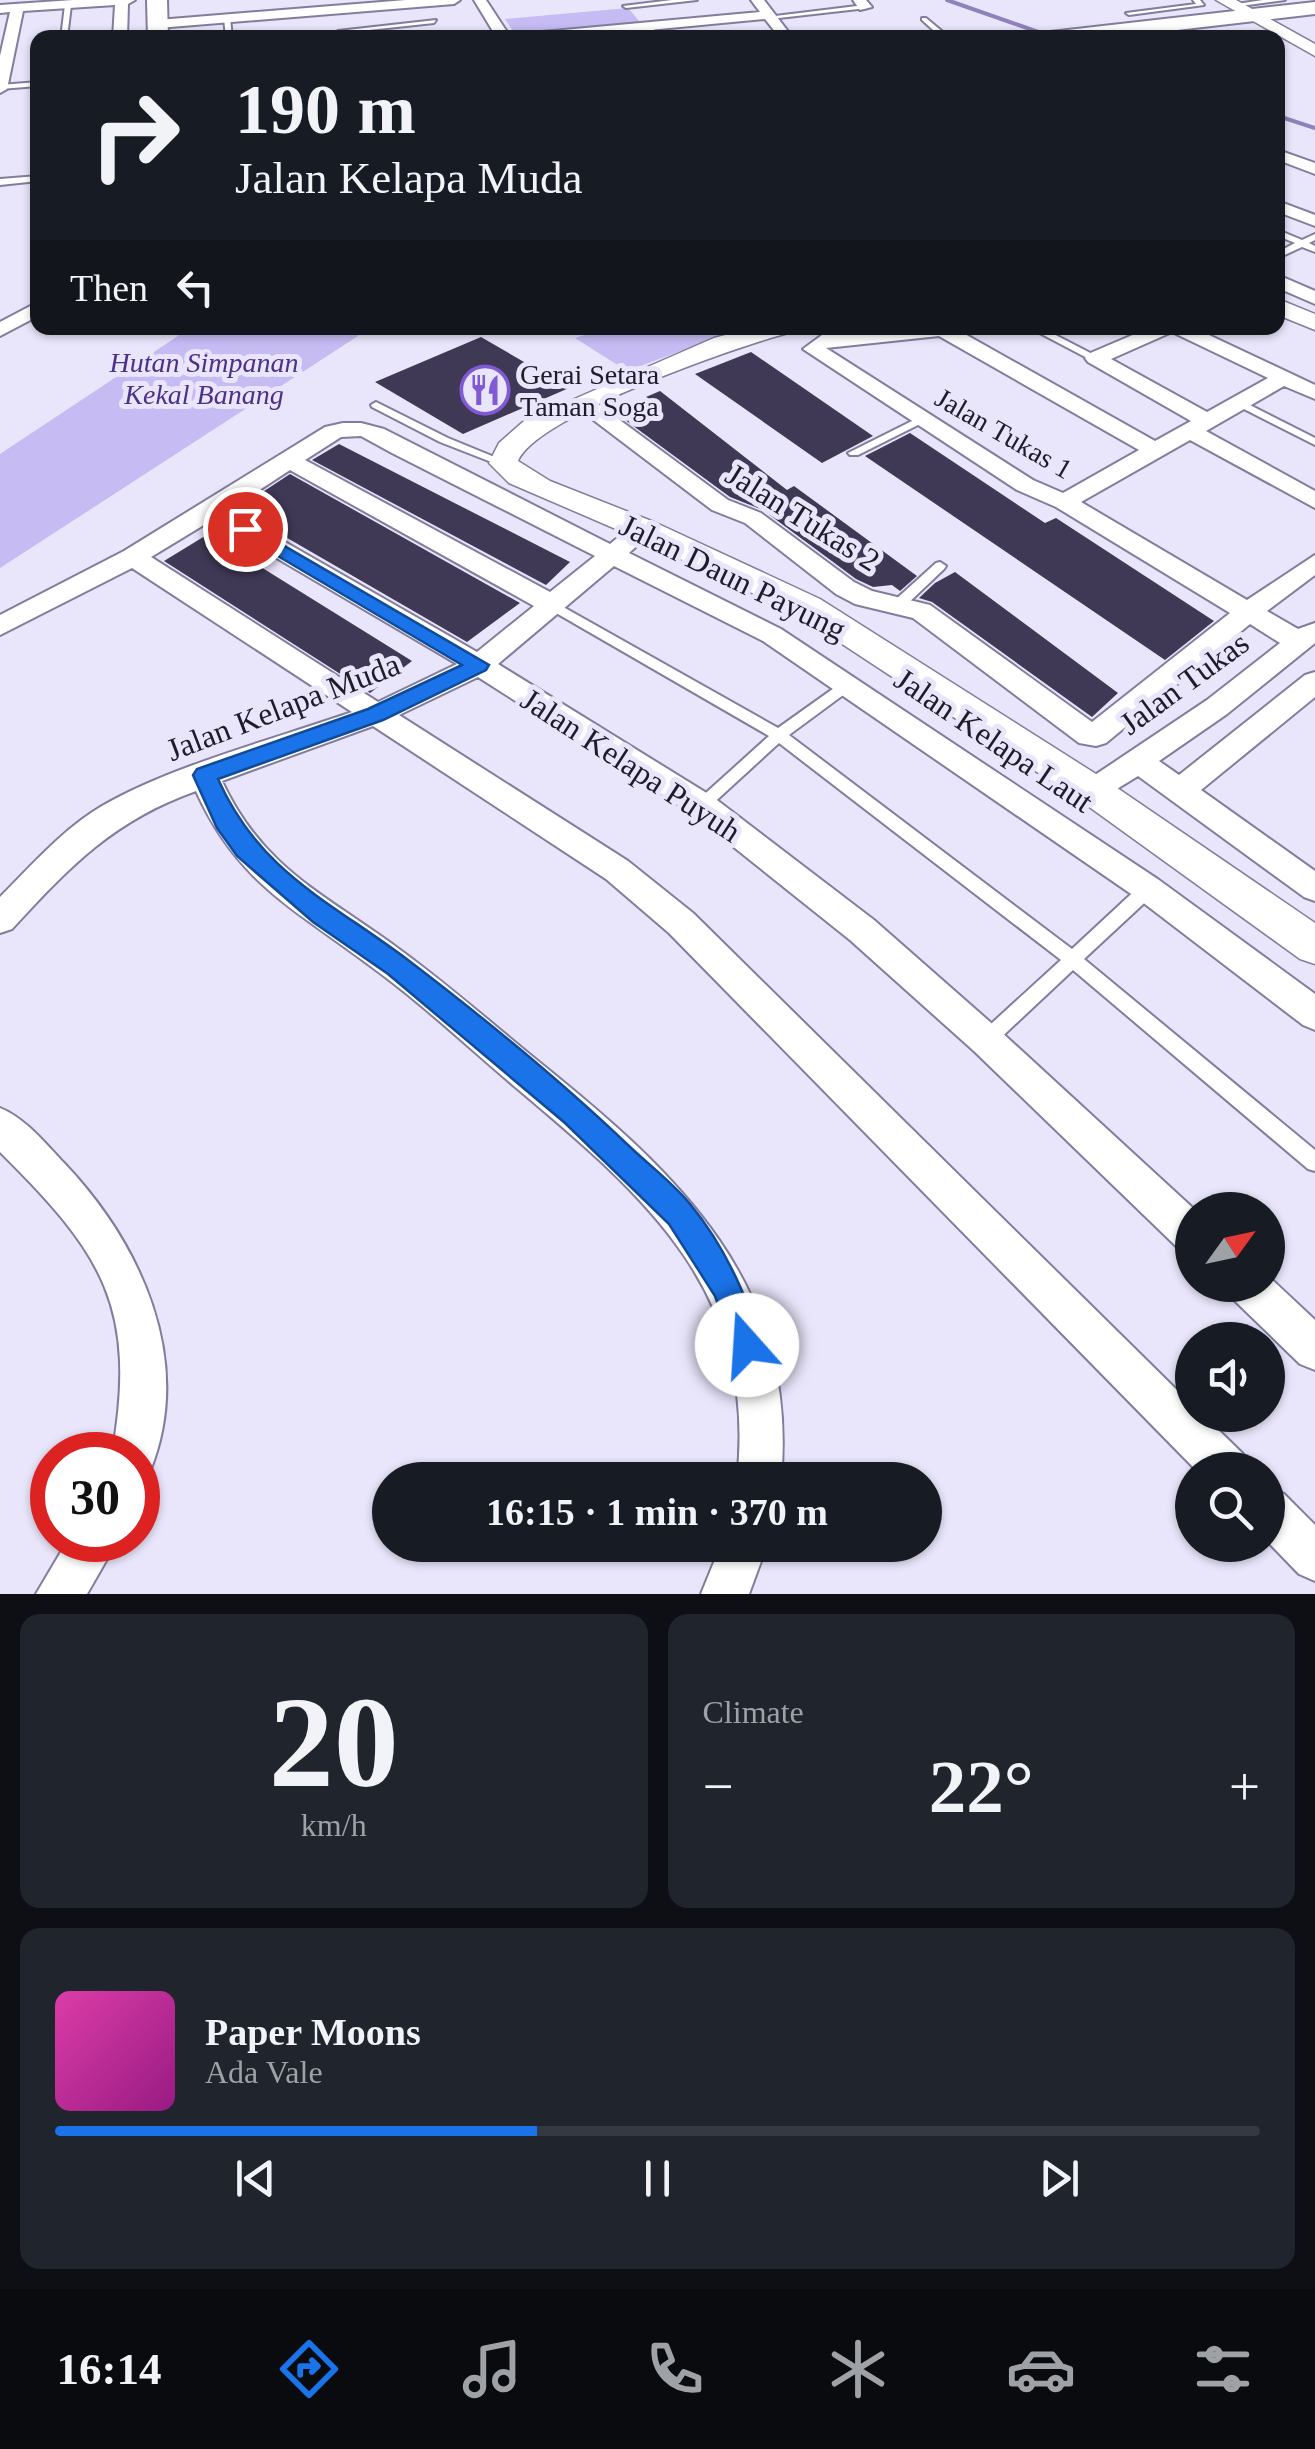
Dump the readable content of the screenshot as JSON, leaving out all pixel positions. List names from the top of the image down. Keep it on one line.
{"streets":{"street":["Jalan Tukas 1","Jalan Tukas 2","Jalan Daun Payung","Jalan Tukas","Jalan Kelapa Muda","Jalan Kelapa Laut","Jalan Kelapa Puyuh"]},"crossings":[["Jalan Tukas 1","Jalan Tukas 2"],["Jalan Tukas 1","Jalan Tukas"],["Jalan Daun Payung","Jalan Tukas"],["Jalan Daun Payung","Jalan Kelapa Muda"],["Jalan Kelapa Muda","Jalan Kelapa Laut"],["Jalan Kelapa Muda","Jalan Kelapa Puyuh"],["Jalan Kelapa Laut","Jalan Kelapa Puyuh"]],"parks":["Hutan Simpanan Kekal Banang"],"places":{"restaurant":["Gerai Setara Taman Soga"]},"north":"top right","page":{"turn":["190 m","Jalan Kelapa Muda"],"then":"Then","limit":"30","trip":"16:15 · 1 min · 370 m","tile":[["20","km/h"],"Climate"],"heat":["−","22°","+"],"song":["Paper Moons","Ada Vale"],"tabs":"16:14"}}
